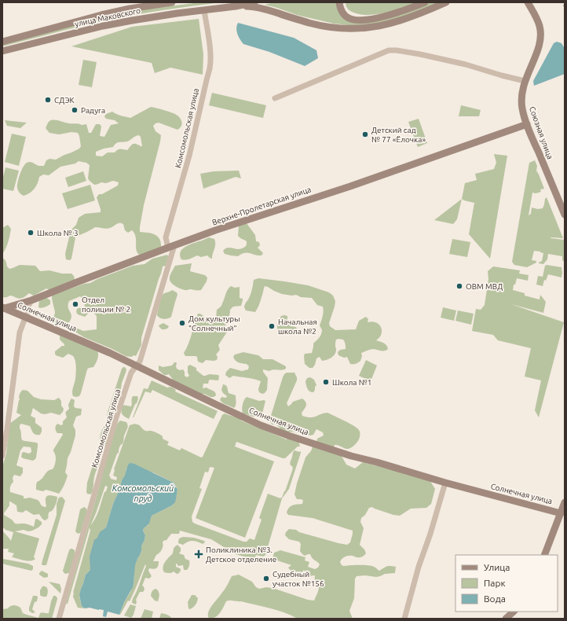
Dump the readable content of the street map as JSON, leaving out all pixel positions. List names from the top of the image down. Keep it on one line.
{"streets":{"street":["улица Маковского","Комсомольская улица","Союзная улица","Верхне-Пролетарская улица","Солнечная улица"]},"crossings":[["улица Маковского","Комсомольская улица"],["Комсомольская улица","Верхне-Пролетарская улица"],["Комсомольская улица","Солнечная улица"],["Союзная улица","Верхне-Пролетарская улица"],["Верхне-Пролетарская улица","Солнечная улица"]],"water":["Комсомольский пруд"],"places":{"other":["СДЭК","Радуга","Детский сад № 77 «Ёлочка»","Школа № 3","ОВМ МВД","Отдел полиции № 2","Дом культуры \"Солнечный\"","Начальная школа №2","Школа №1","Судебный участок №156"],"health":["Поликлиника №3. Детское отделение"]},"legend":["Улица","Парк","Вода"]}
